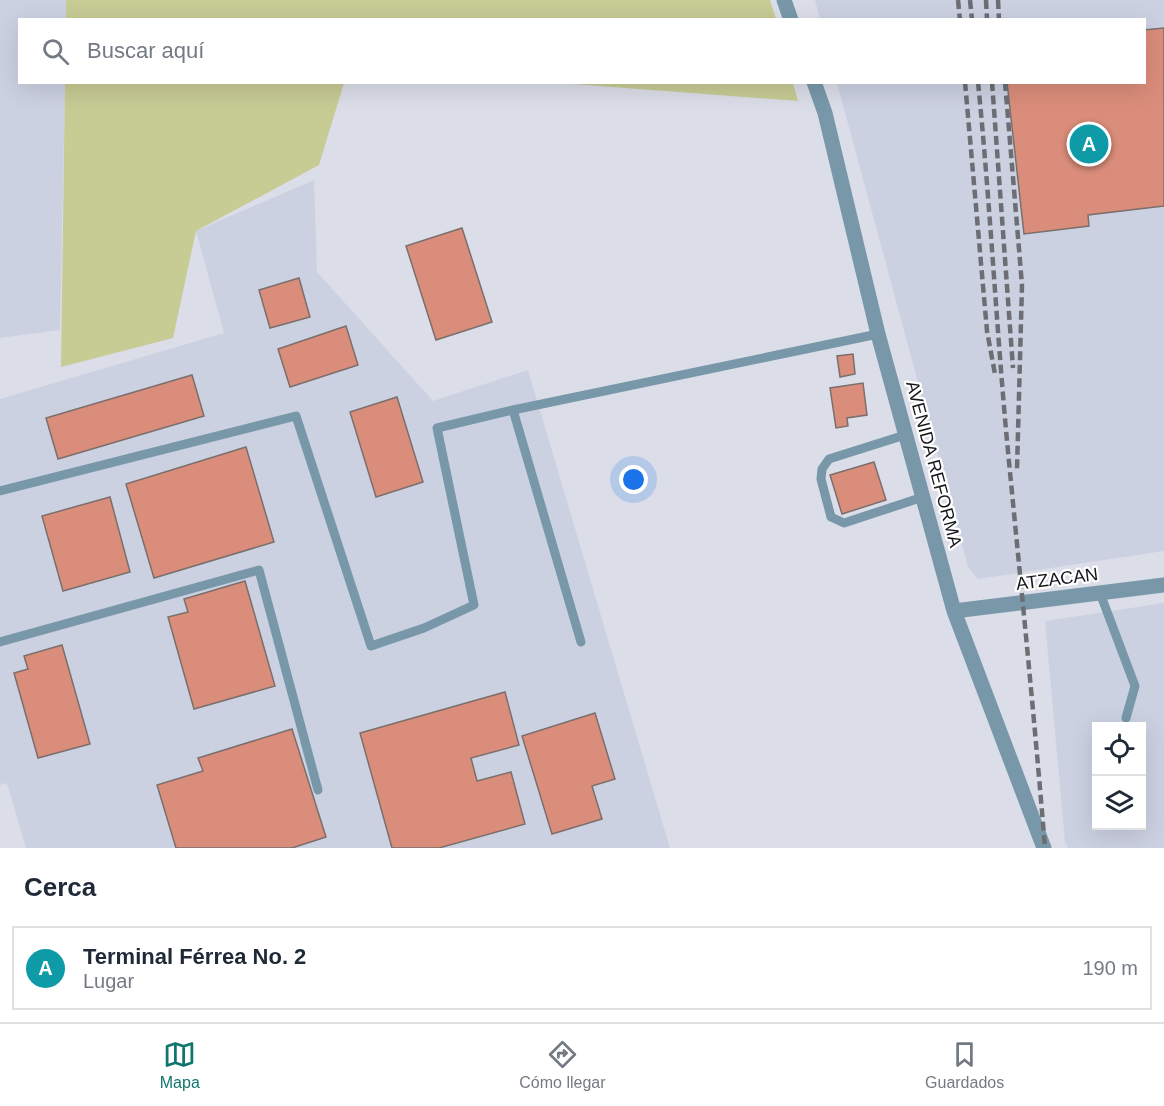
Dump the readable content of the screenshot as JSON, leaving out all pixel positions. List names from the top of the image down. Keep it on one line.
{"streets":{"street":["AVENIDA REFORMA","ATZACAN"]},"crossings":[["AVENIDA REFORMA","ATZACAN"]],"page":{"search":"Buscar aquí","pins":"A","heading":"Cerca","list":[{"mark":"A","name":"Terminal Férrea No. 2","note":"Lugar","value":"190 m"}],"nav":["Mapa","Cómo llegar","Guardados"]}}
